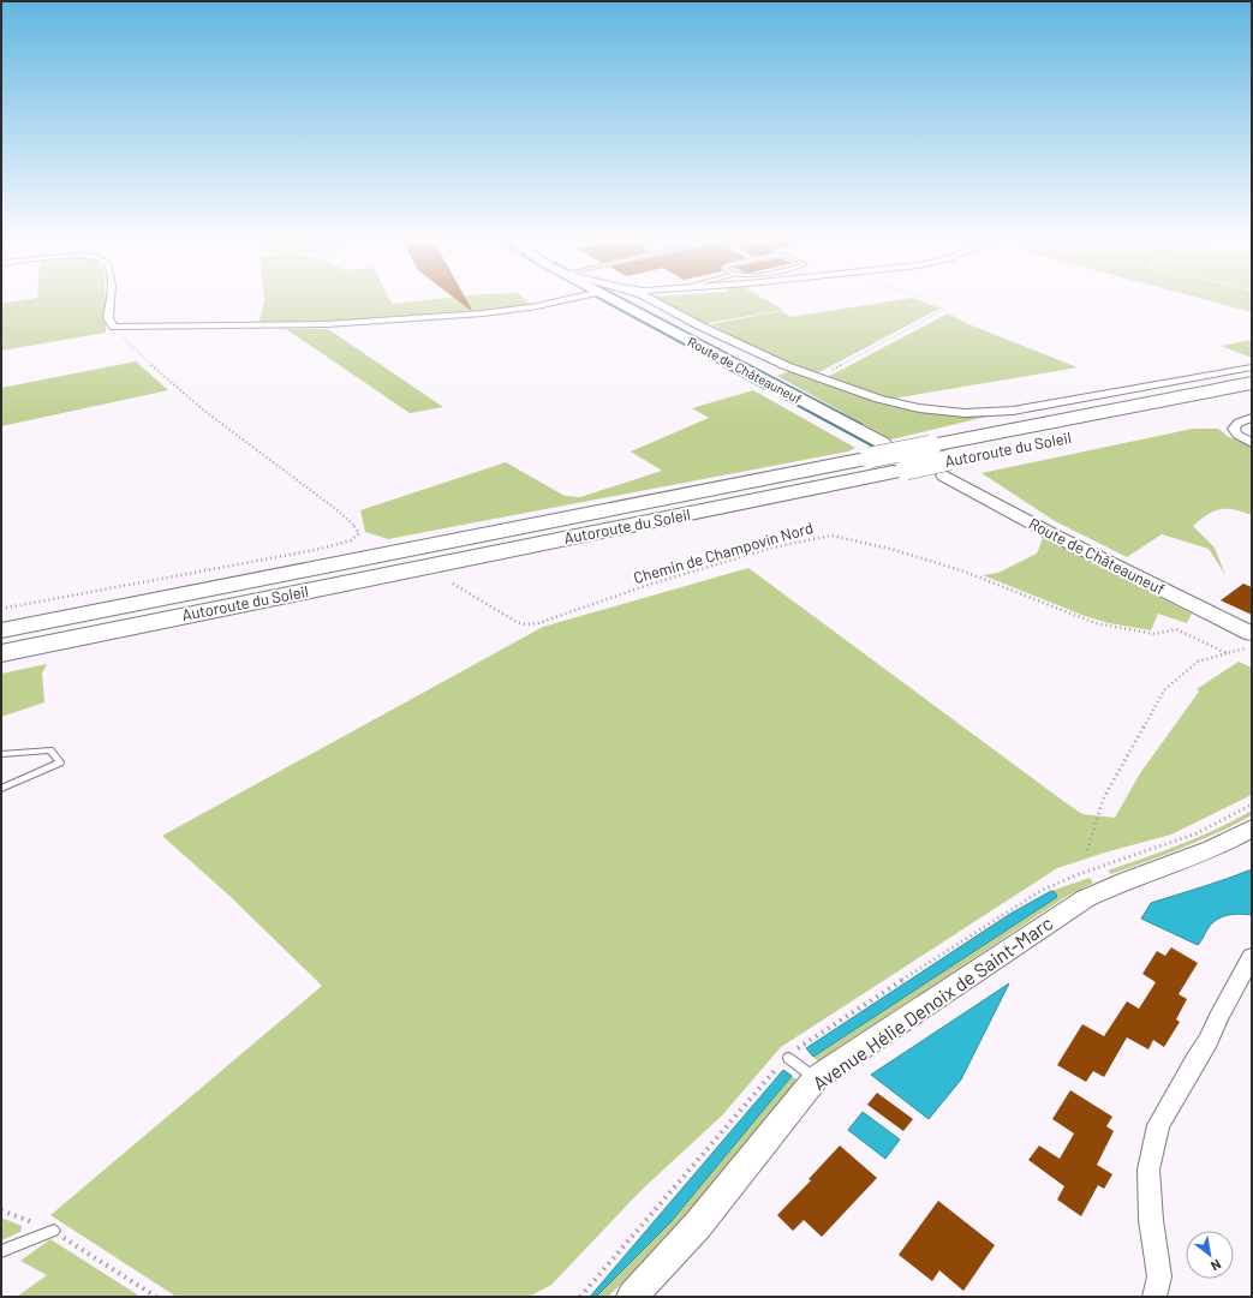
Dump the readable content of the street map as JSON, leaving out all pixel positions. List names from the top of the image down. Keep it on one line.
{"streets":{"highway":["Autoroute du Soleil"],"main road":["Route de Châteauneuf"],"street":["Avenue Hélie Denoix de Saint-Marc"],"path":["Chemin de Champovin Nord"]},"crossings":[["Route de Châteauneuf","Autoroute du Soleil"]],"north":"bottom right"}
